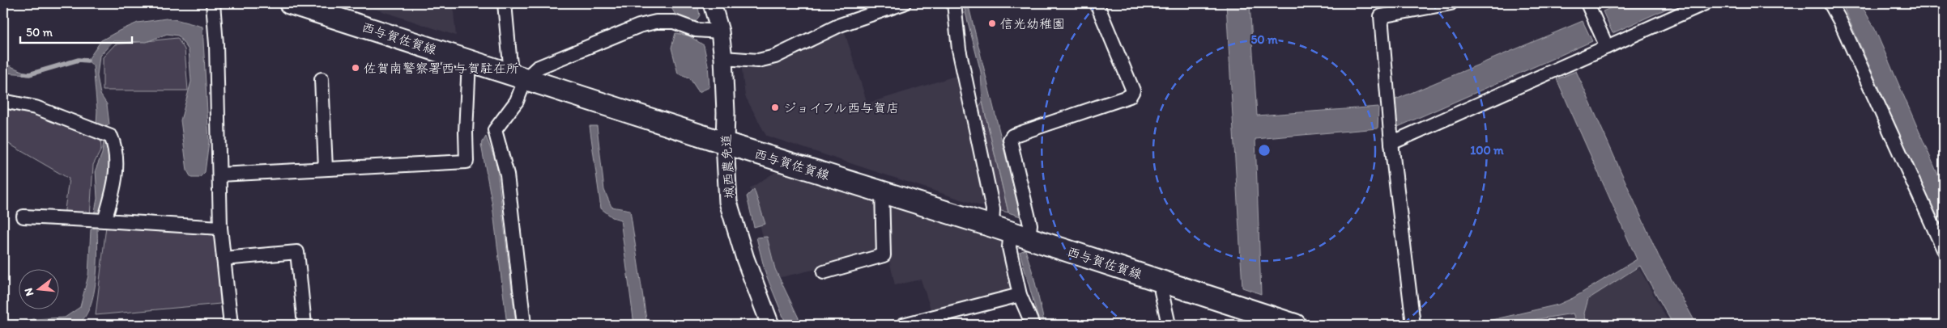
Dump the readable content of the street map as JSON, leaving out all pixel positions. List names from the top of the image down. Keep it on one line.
{"streets":{"main road":["西与賀佐賀線"],"street":["城西農免道"]},"crossings":[["西与賀佐賀線","城西農免道"]],"places":["信光幼稚園","佐賀南警察署西与賀駐在所","ジョイフル西与賀店"],"scale_bar":"50 m","north":"left","rings":["50 m","100 m"]}
